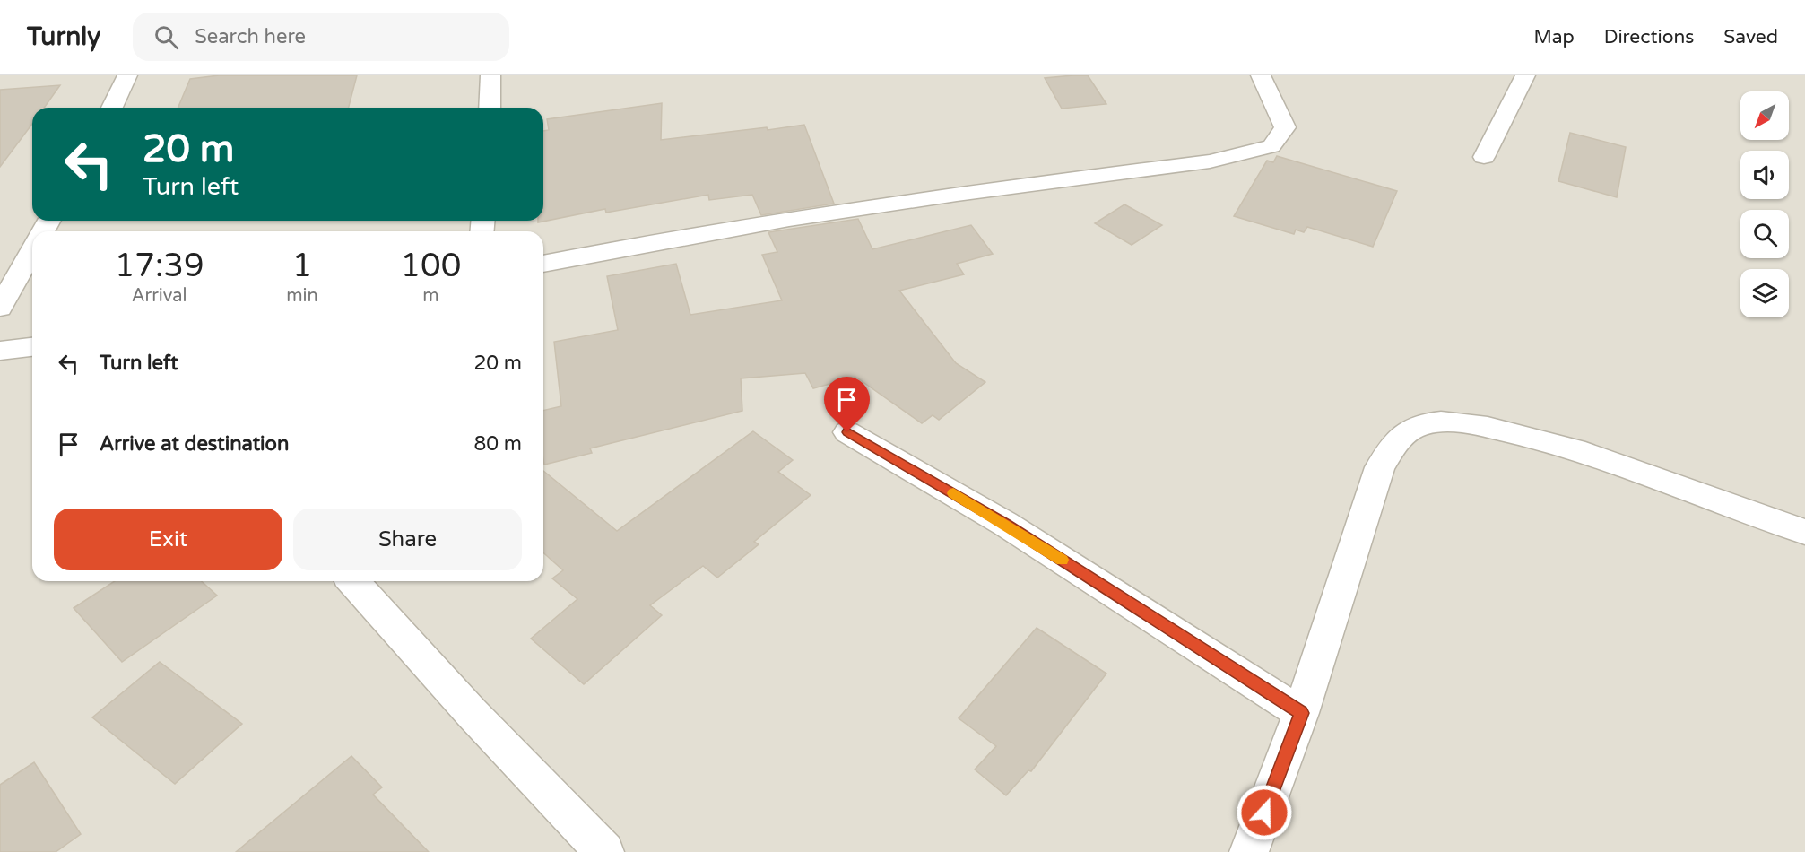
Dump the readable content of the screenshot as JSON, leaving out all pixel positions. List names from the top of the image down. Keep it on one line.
{"north":"bottom left","page":{"header":"Turnly","search":"Search here","nav":["Map","Directions","Saved"],"turn":["20 m","Turn left"],"eta":["17:39","Arrival","1","min","100","m"],"list":[{"name":"Turn left","value":"20 m"},{"name":"Arrive at destination","value":"80 m"}],"buttons":["Exit","Share"]}}
